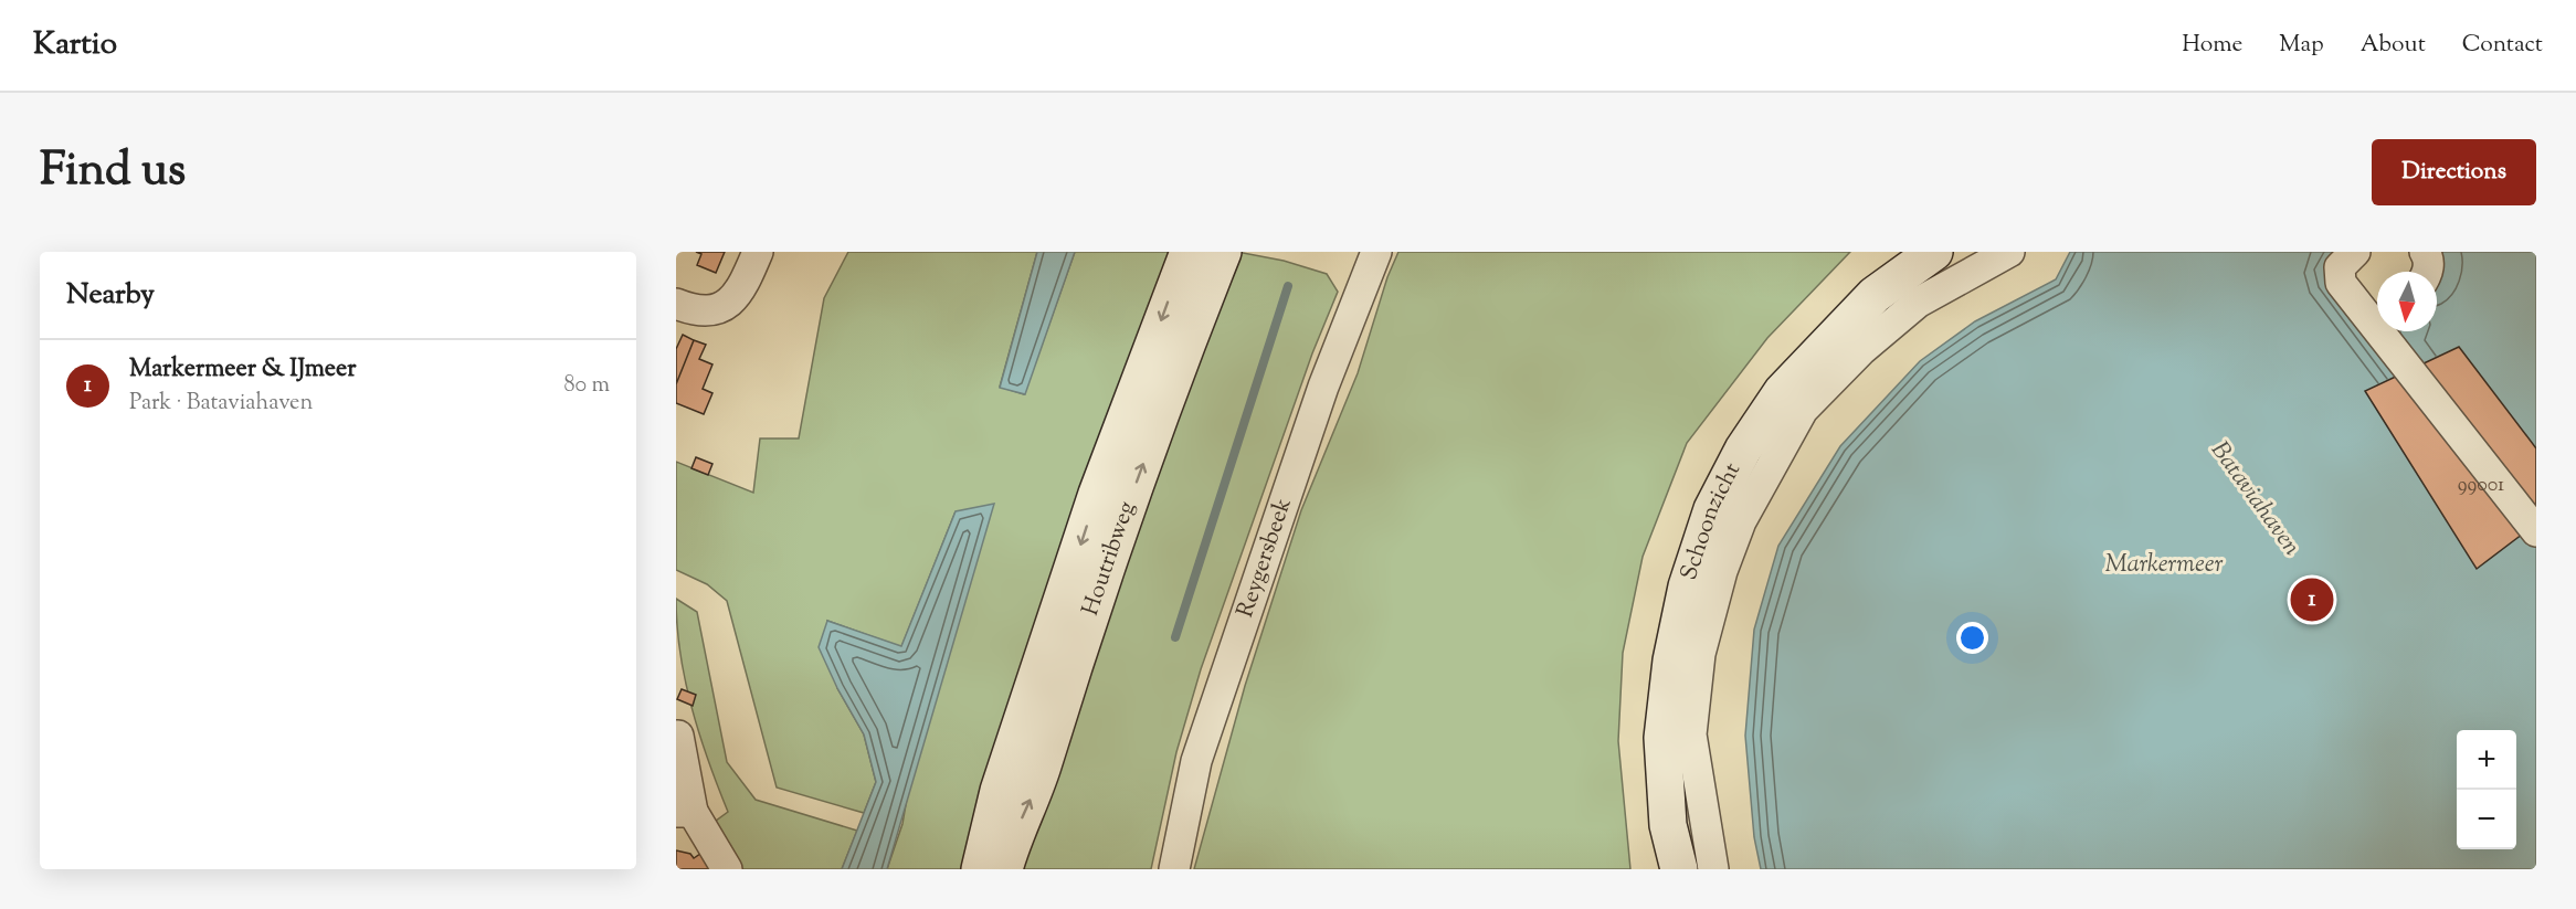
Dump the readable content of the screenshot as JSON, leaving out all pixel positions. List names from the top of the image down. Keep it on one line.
{"streets":{"main road":["Schoonzicht","Houtribweg"],"street":["Reygersbeek"]},"water":["Bataviahaven","Markermeer"],"house_numbers":["99001"],"north":"bottom","page":{"header":"Kartio","nav":["Home","Map","About","Contact"],"title":"Find us","buttons":"Directions","heading":"Nearby","list":[{"mark":"1","name":"Markermeer & IJmeer","note":"Park · Bataviahaven","value":"80 m"}],"pins":"1","map_buttons":["+","−"]}}
